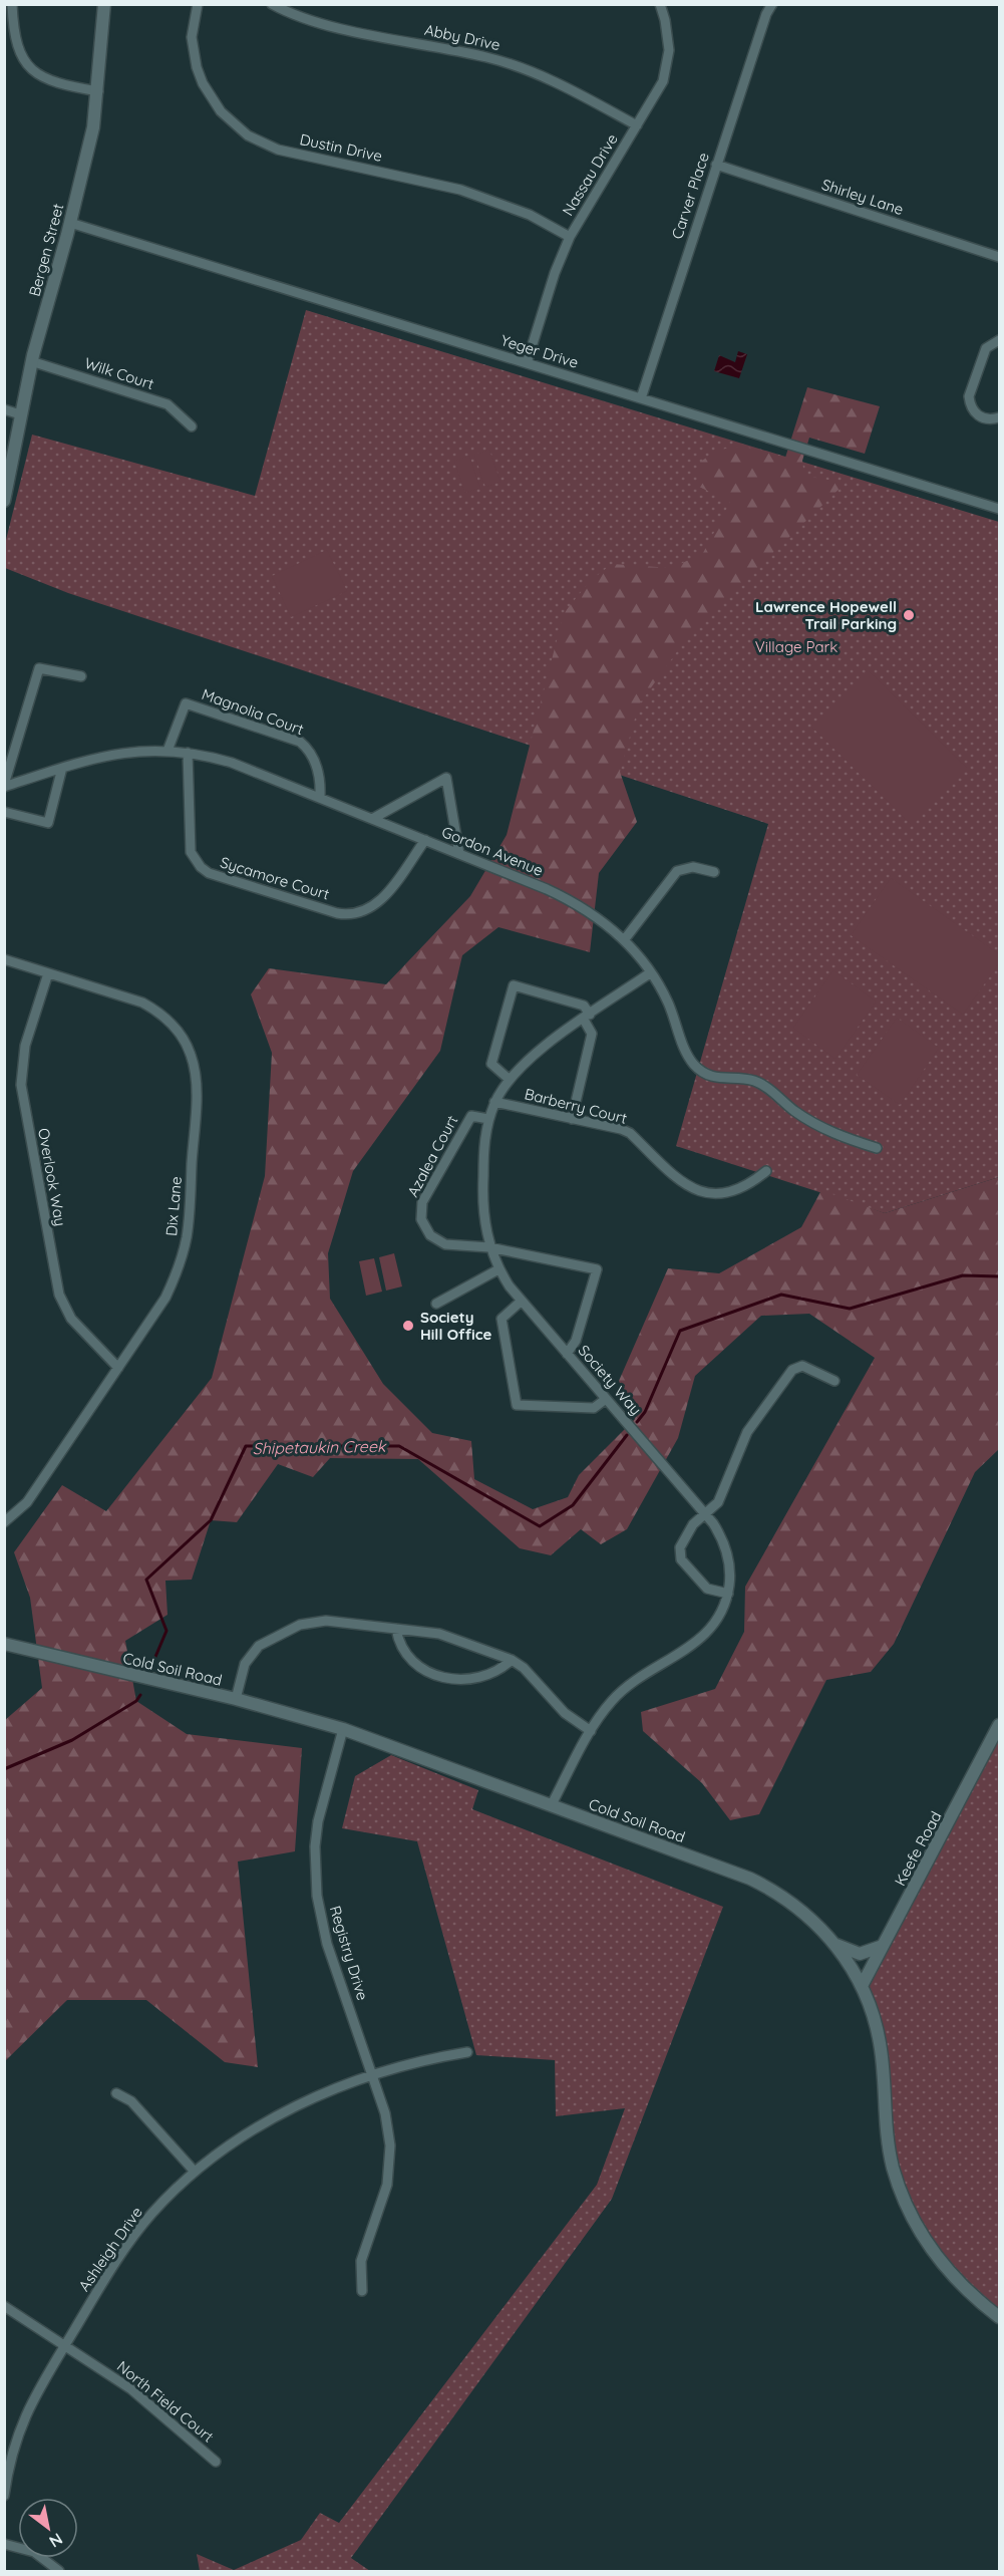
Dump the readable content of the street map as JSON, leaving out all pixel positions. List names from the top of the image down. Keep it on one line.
{"streets":{"street":["Abby Drive","Dustin Drive","Nassau Drive","Carver Place","Shirley Lane","Bergen Street","Yeger Drive","Wilk Court","Magnolia Court","Gordon Avenue","Sycamore Court","Barberry Court","Azalea Court","Overlook Way","Dix Lane","Society Way","Cold Soil Road","Keefe Road","Registry Drive","Ashleigh Drive","North Field Court"]},"crossings":[["Abby Drive","Nassau Drive"],["Dustin Drive","Nassau Drive"],["Nassau Drive","Yeger Drive"],["Carver Place","Shirley Lane"],["Carver Place","Yeger Drive"],["Bergen Street","Yeger Drive"],["Bergen Street","Wilk Court"],["Magnolia Court","Gordon Avenue"],["Gordon Avenue","Sycamore Court"],["Gordon Avenue","Society Way"],["Barberry Court","Society Way"],["Azalea Court","Society Way"],["Overlook Way","Dix Lane"],["Society Way","Cold Soil Road"],["Cold Soil Road","Keefe Road"],["Cold Soil Road","Registry Drive"],["Registry Drive","Ashleigh Drive"],["Ashleigh Drive","North Field Court"]],"water":["Shipetaukin Creek"],"parks":["Village Park"],"places":["Lawrence Hopewell Trail Parking","Society Hill Office"],"north":"bottom right"}
